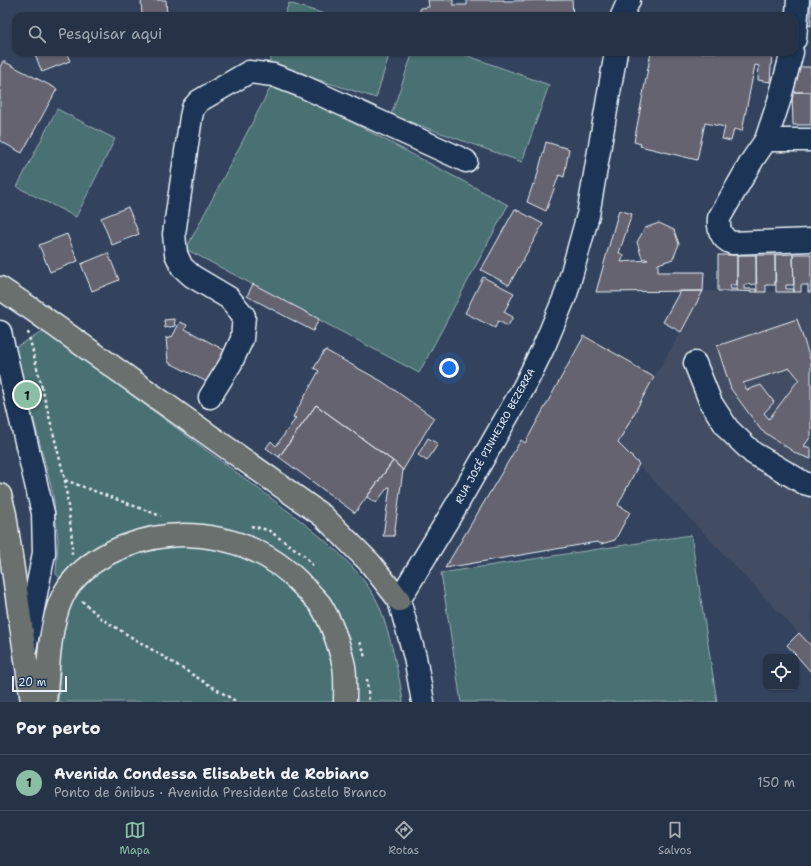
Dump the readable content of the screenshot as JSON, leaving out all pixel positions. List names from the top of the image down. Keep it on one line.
{"streets":{"street":["RUA JOSÉ PINHEIRO BEZERRA"]},"scale_bar":"20 m","page":{"search":"Pesquisar aqui","pins":"1","scale":"20 m","heading":"Por perto","list":[{"mark":"1","name":"Avenida Condessa Elisabeth de Robiano","note":"Ponto de ônibus · Avenida Presidente Castelo Branco","value":"150 m"}],"nav":["Mapa","Rotas","Salvos"]}}
